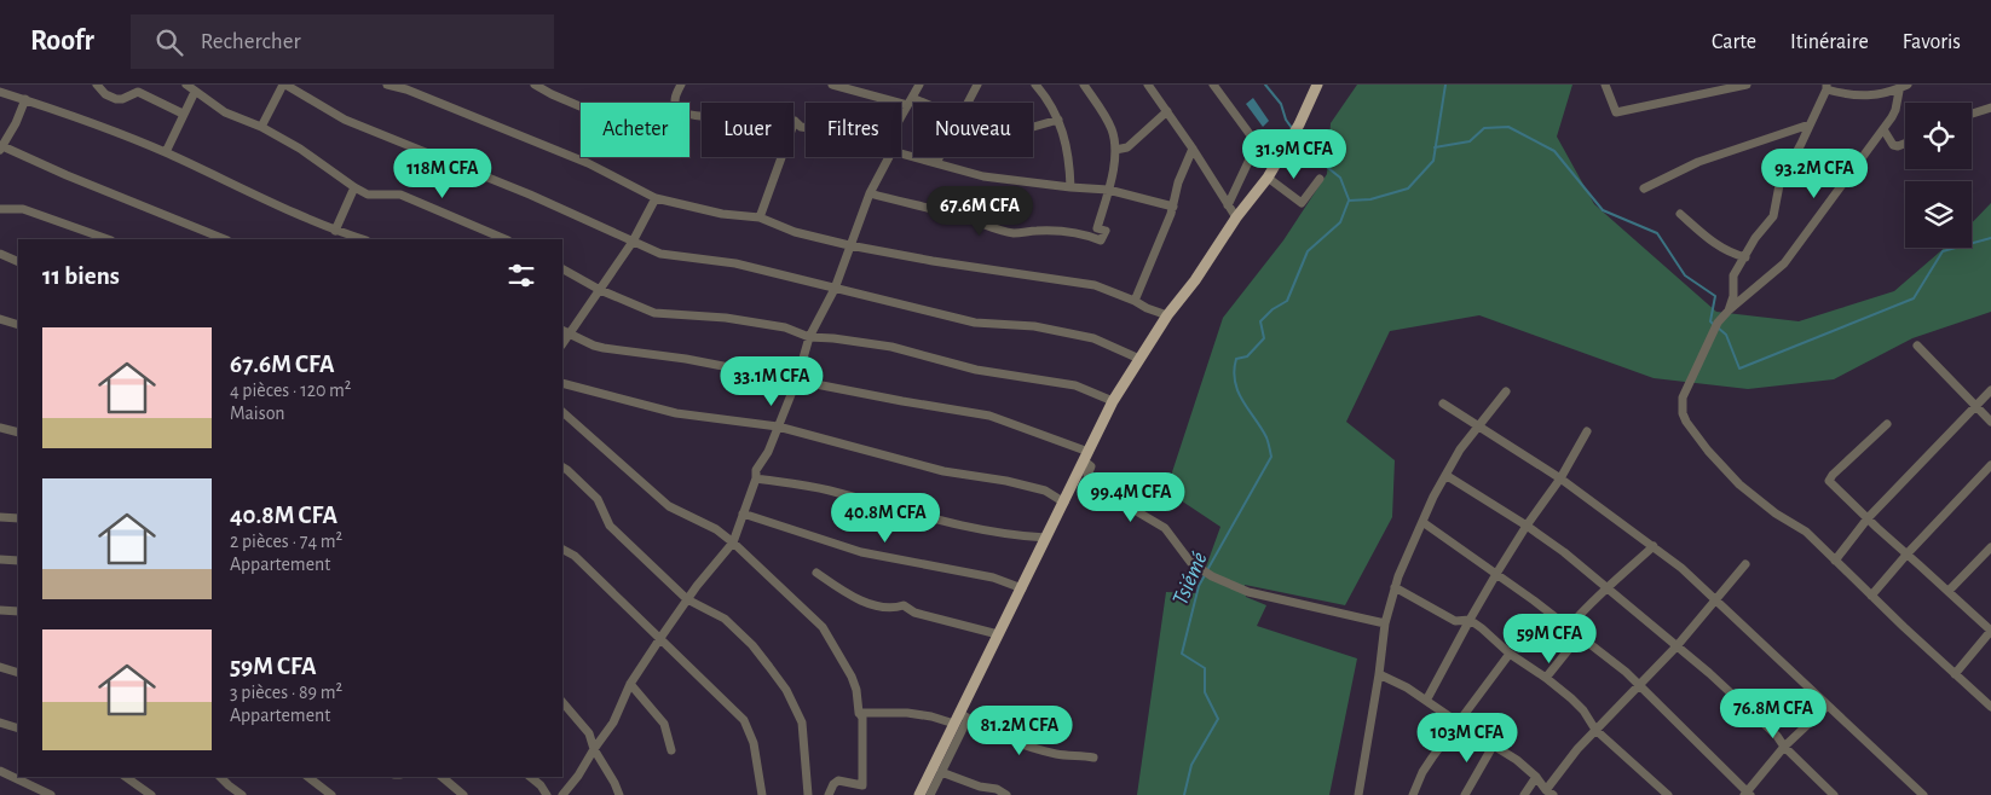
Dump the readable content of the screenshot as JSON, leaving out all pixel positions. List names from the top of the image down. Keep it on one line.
{"water":["Tsiémé"],"page":{"header":"Roofr","search":"Rechercher","nav":["Carte","Itinéraire","Favoris"],"chip":["Acheter","Louer","Filtres","Nouveau"],"price":["31.9M CFA","118M CFA","93.2M CFA","67.6M CFA","33.1M CFA","99.4M CFA","40.8M CFA","59M CFA","76.8M CFA","81.2M CFA","103M CFA"],"heading":"11 biens","list":[{"name":"67.6M CFA","note":"4 pièces · 120 m² · Maison"},{"name":"40.8M CFA","note":"2 pièces · 74 m² · Appartement"},{"name":"59M CFA","note":"3 pièces · 89 m² · Appartement"}]}}
